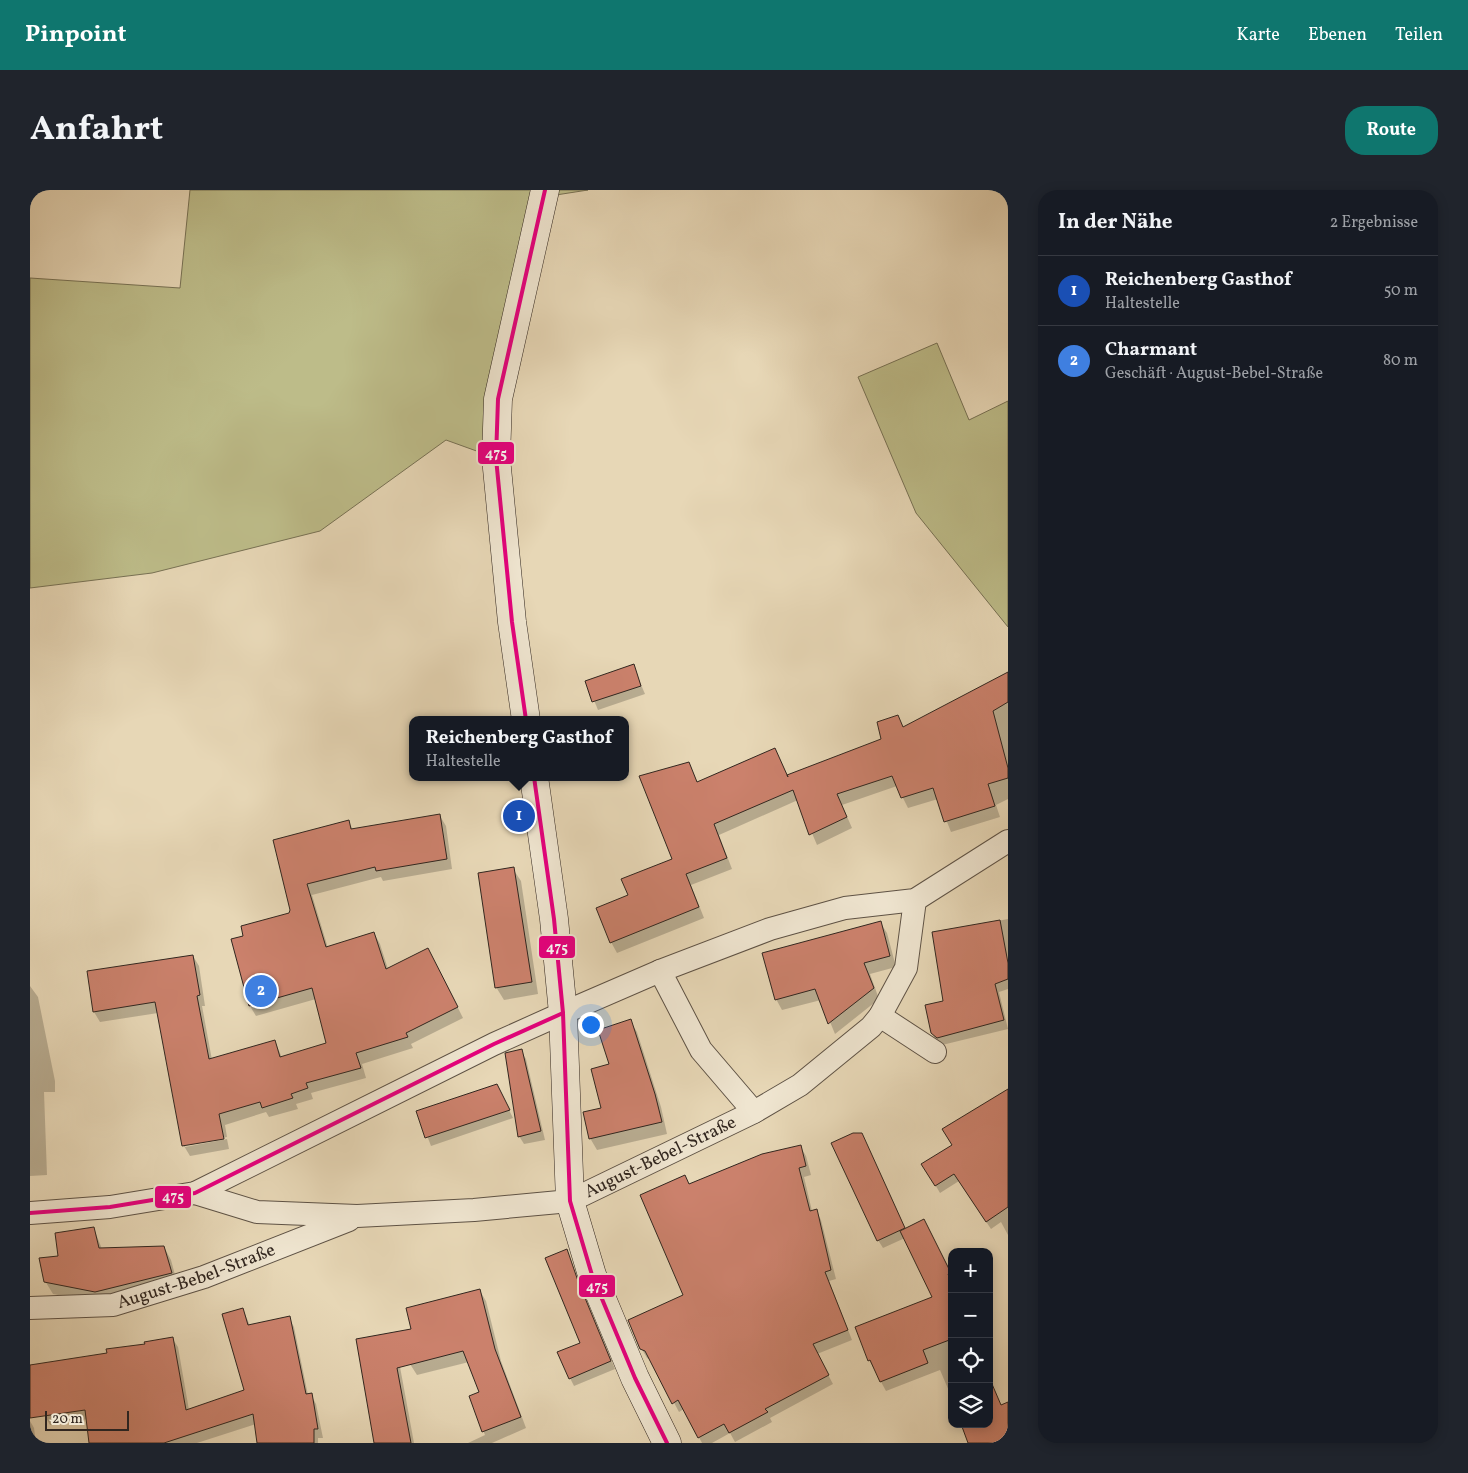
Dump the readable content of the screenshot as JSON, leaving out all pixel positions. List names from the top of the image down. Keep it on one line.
{"streets":{"street":["August-Bebel-Straße"]},"lines":["transit line 475"],"scale_bar":"20 m","page":{"header":"Pinpoint","nav":["Karte","Ebenen","Teilen"],"title":"Anfahrt","buttons":"Route","heading":["In der Nähe","2 Ergebnisse"],"list":[{"mark":"1","name":"Reichenberg Gasthof","note":"Haltestelle","value":"50 m"},{"mark":"2","name":"Charmant","note":"Geschäft · August-Bebel-Straße","value":"80 m"}],"popup":["Reichenberg Gasthof","Haltestelle"],"pins":["1","2"],"map_buttons":["+","−"],"scale":"20 m"}}
